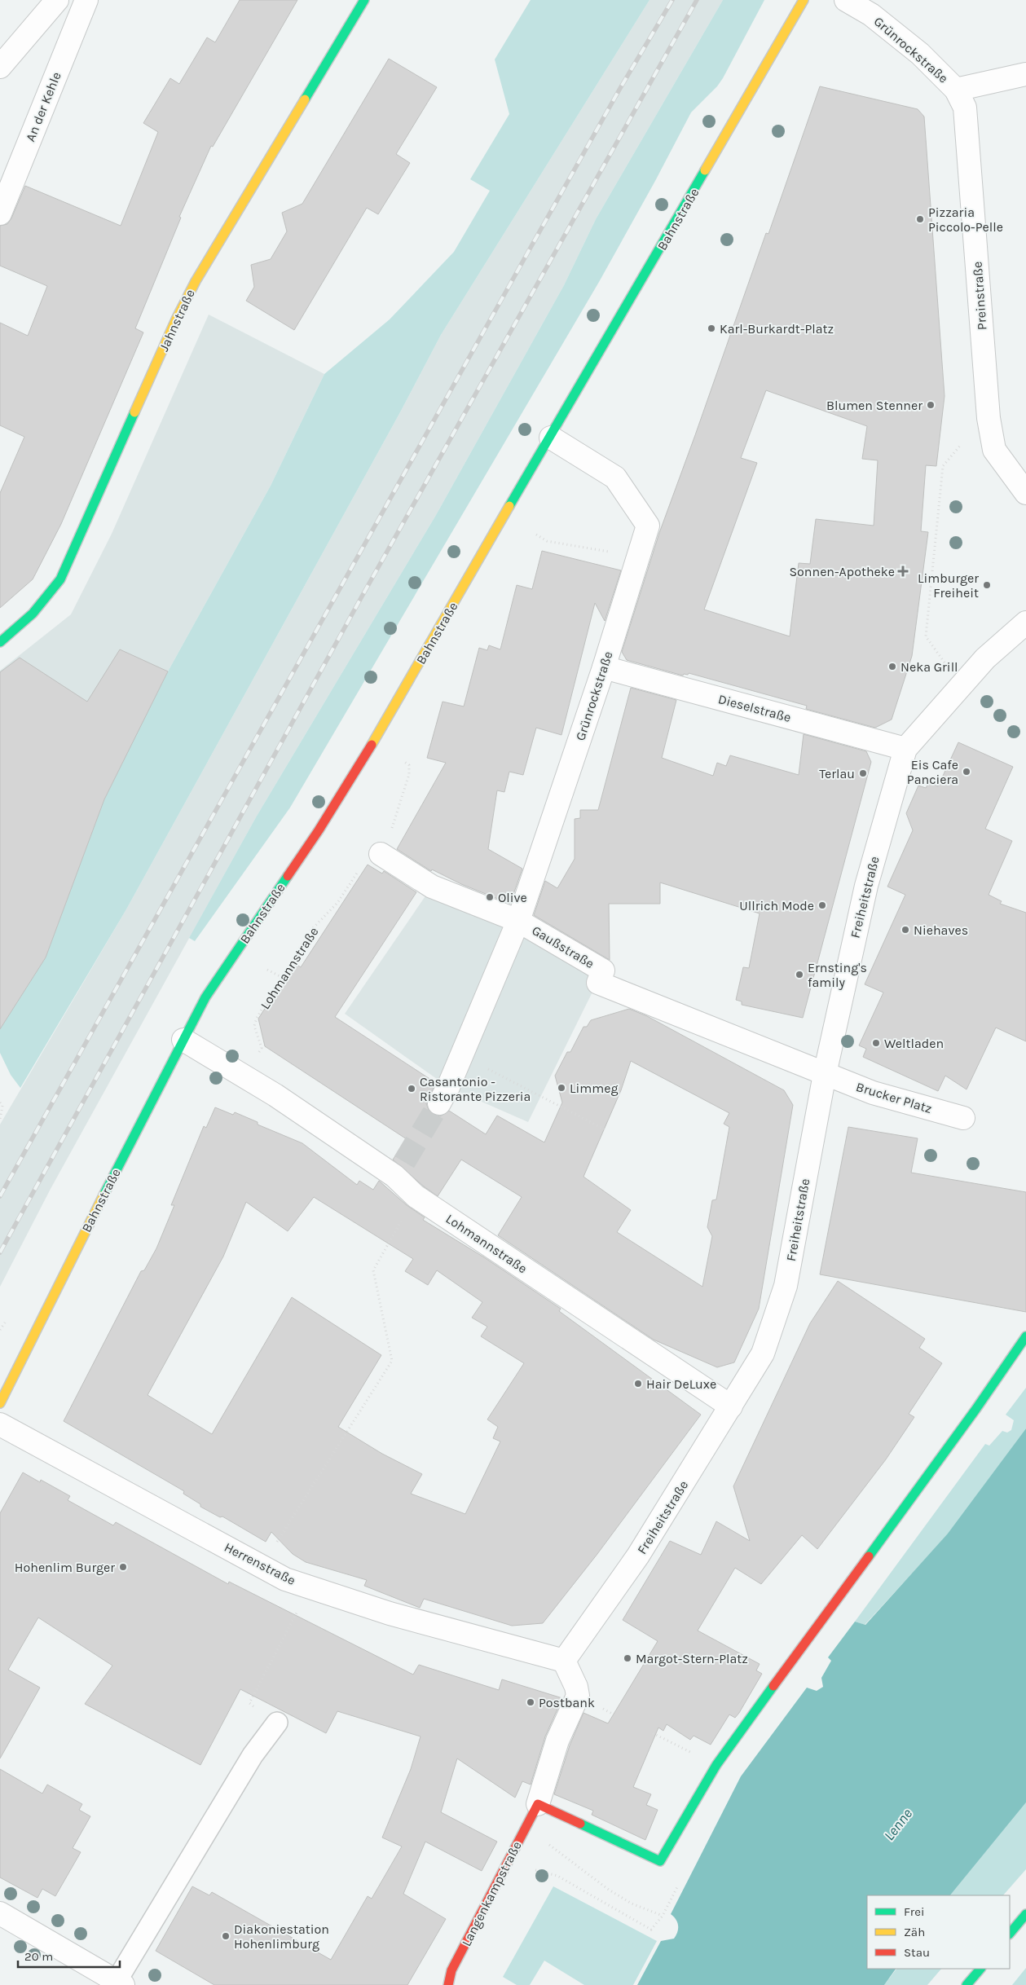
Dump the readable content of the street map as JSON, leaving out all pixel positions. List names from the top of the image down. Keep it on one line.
{"streets":{"street":["Grünrockstraße","An der Kehle","Bahnstraße","Preinstraße","Jahnstraße","Dieselstraße","Freiheitstraße","Gaußstraße","Lohmannstraße","Brucker Platz","Herrenstraße","Langenkampstraße"]},"crossings":[["Grünrockstraße","Bahnstraße"],["Grünrockstraße","Preinstraße"],["Grünrockstraße","Dieselstraße"],["Grünrockstraße","Gaußstraße"],["Bahnstraße","Lohmannstraße"],["Dieselstraße","Freiheitstraße"],["Freiheitstraße","Gaußstraße"],["Freiheitstraße","Lohmannstraße"],["Freiheitstraße","Brucker Platz"],["Freiheitstraße","Herrenstraße"],["Gaußstraße","Lohmannstraße"],["Gaußstraße","Brucker Platz"]],"water":["Lenne"],"places":{"other":["Pizzaria Piccolo-Pelle","Karl-Burkardt-Platz","Blumen Stenner","Limburger Freiheit","Neka Grill","Eis Cafe Panciera","Terlau","Olive","Ullrich Mode","Niehaves","Ernsting's family","Weltladen","Limmeg","Casantonio - Ristorante Pizzeria","Hair DeLuxe","Hohenlim Burger","Margot-Stern-Platz","Postbank","Diakoniestation Hohenlimburg"],"health":["Sonnen-Apotheke"]},"legend":["Frei","Zäh","Stau"],"scale_bar":"20 m"}
